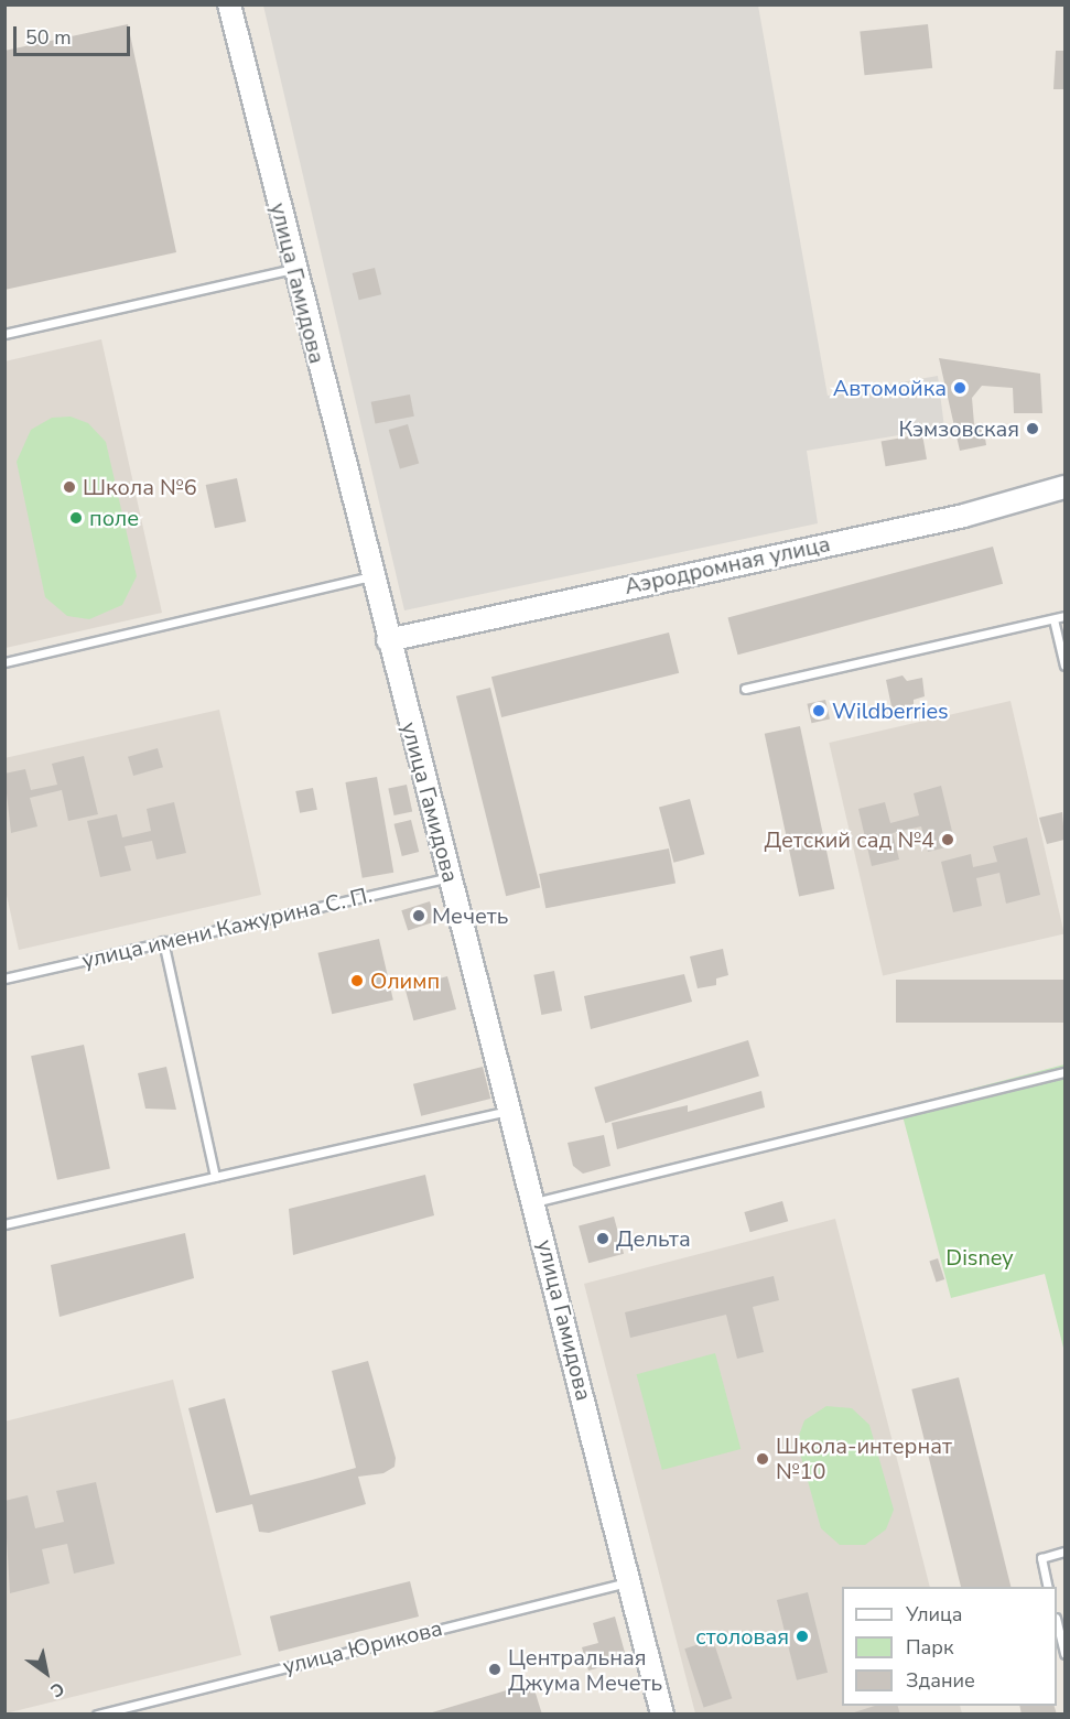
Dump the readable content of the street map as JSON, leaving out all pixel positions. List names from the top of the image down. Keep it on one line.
{"streets":{"street":["улица Гамидова","Аэродромная улица"],"lane":["улица имени Кажурина С. П.","улица Юрикова"]},"crossings":[["улица Гамидова","Аэродромная улица"],["улица Гамидова","улица имени Кажурина С. П."],["улица Гамидова","улица Юрикова"]],"parks":["Disney"],"places":["Автомойка","Кэмзовская","Школа №6","поле","Wildberries","Детский сад №4","Мечеть","Олимп","Дельта","Школа-интернат №10","столовая","Центральная Джума Мечеть"],"legend":["Улица","Парк","Здание"],"scale_bar":"50 m","north":"bottom right"}
